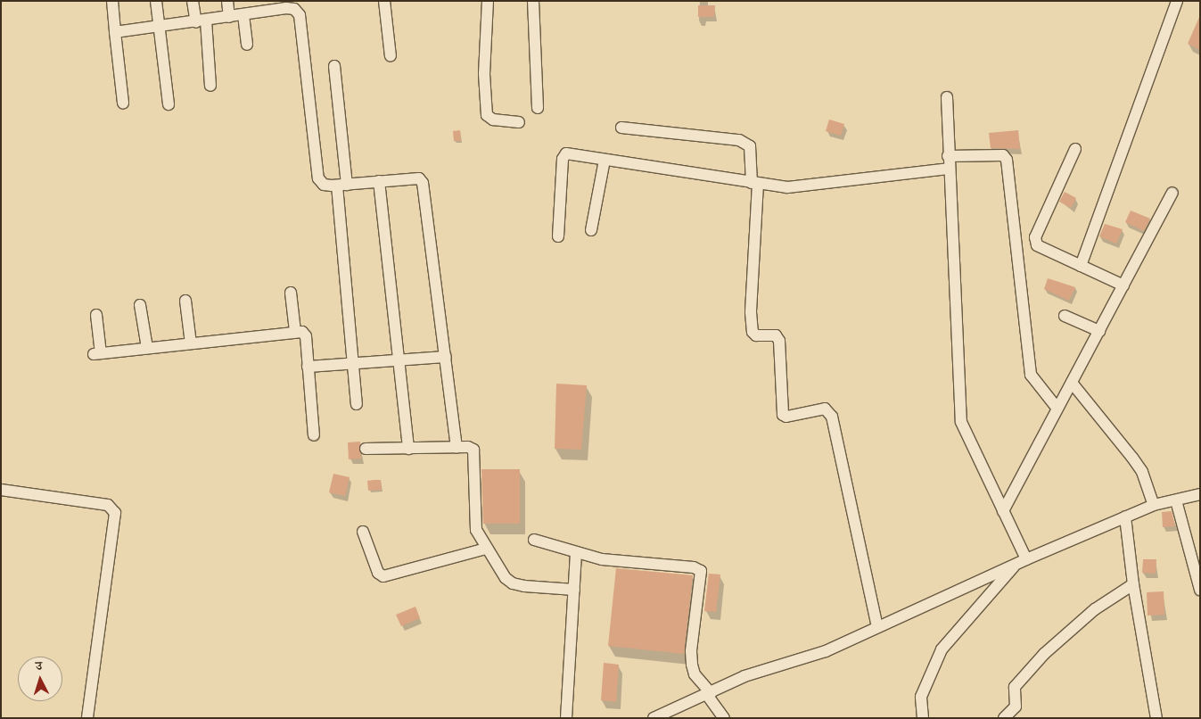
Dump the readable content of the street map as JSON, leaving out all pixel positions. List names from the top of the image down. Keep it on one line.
{"north":"top"}
